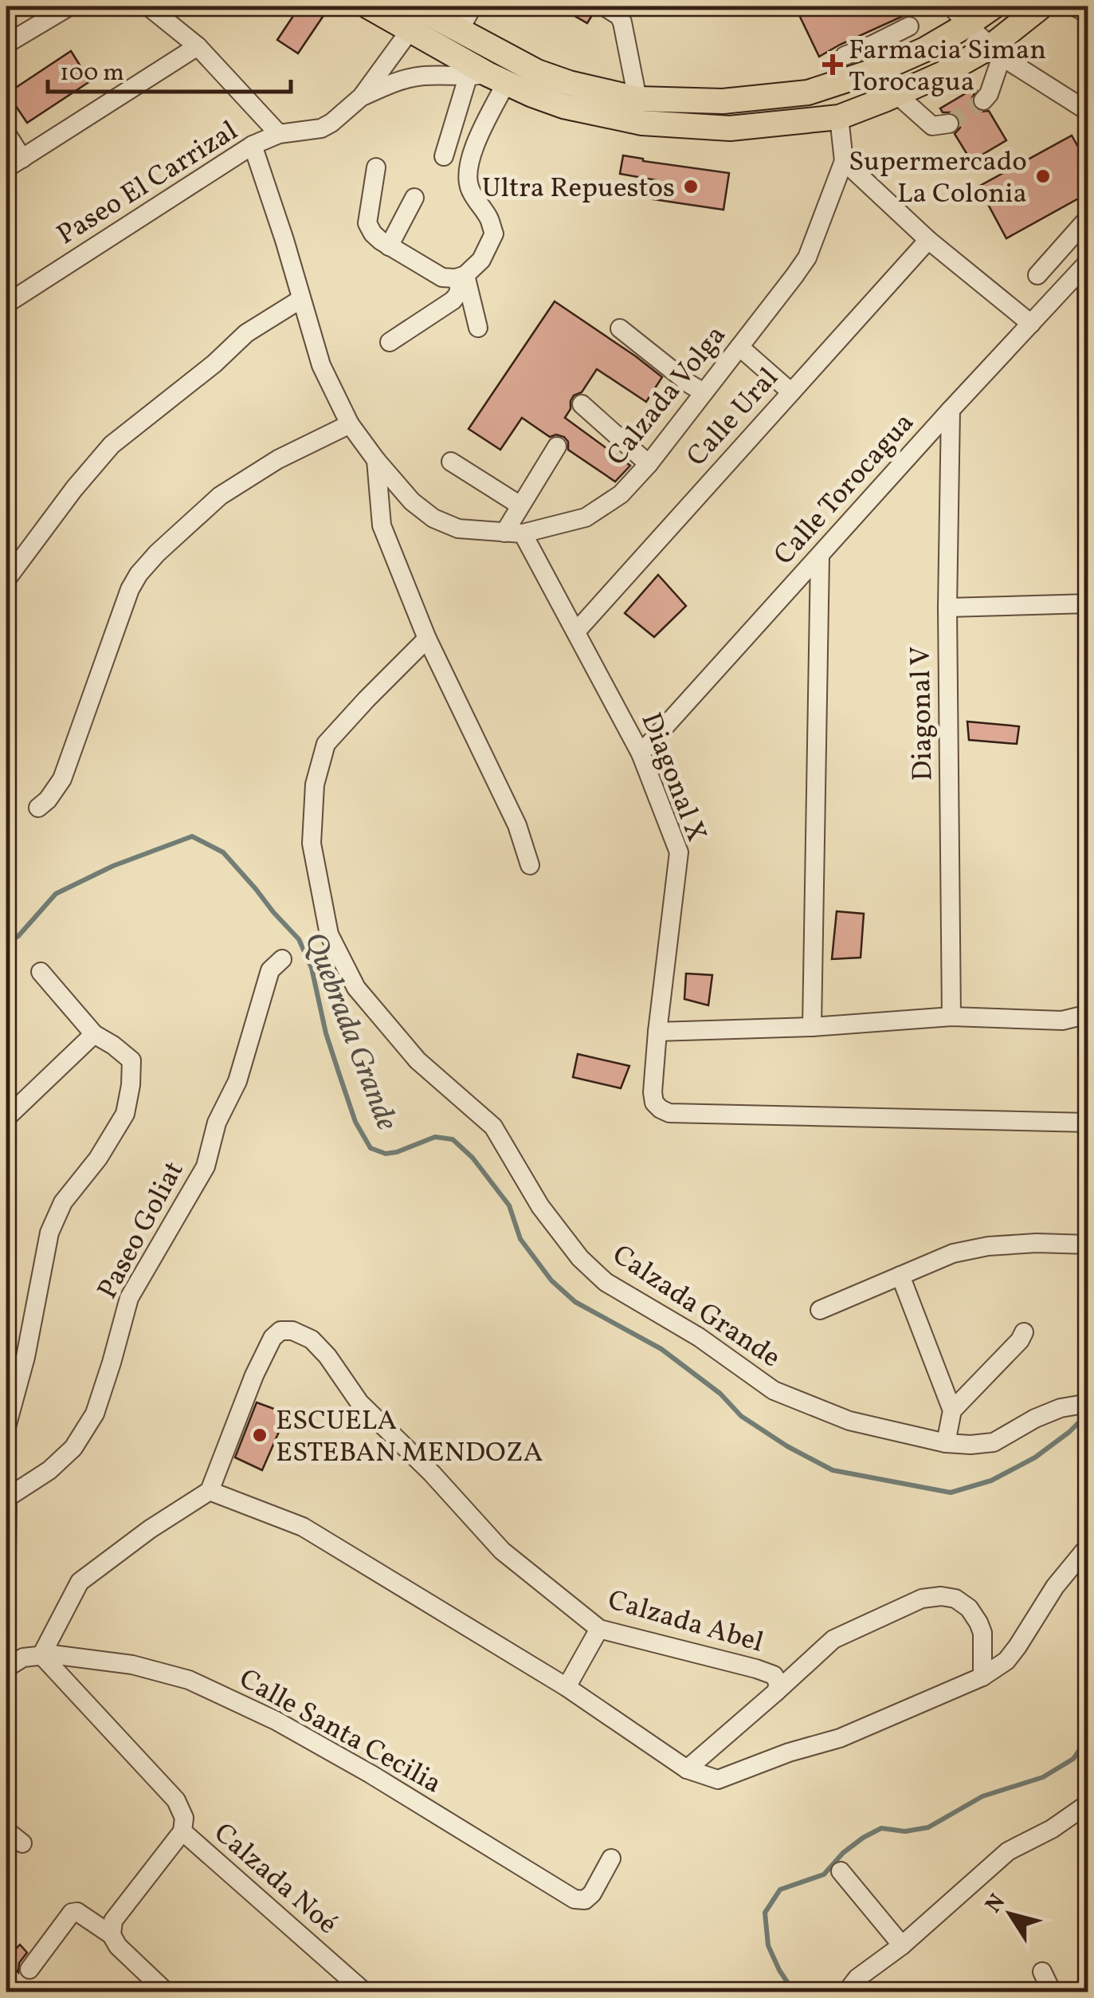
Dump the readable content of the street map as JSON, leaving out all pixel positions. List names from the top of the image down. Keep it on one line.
{"streets":{"street":["Paseo El Carrizal","Calzada Volga","Calle Ural","Calle Torocagua","Diagonal V","Diagonal X","Paseo Goliat","Calzada Grande","Calzada Abel","Calle Santa Cecilia","Calzada Noé"]},"crossings":[["Paseo El Carrizal","Calzada Volga"],["Calzada Volga","Diagonal X"],["Calle Ural","Diagonal X"],["Calle Torocagua","Diagonal V"],["Calle Torocagua","Diagonal X"],["Calle Santa Cecilia","Calzada Noé"]],"water":["Quebrada Grande"],"places":{"health":["Farmacia Siman Torocagua"],"other":["Supermercado La Colonia","Ultra Repuestos","ESCUELA ESTEBAN MENDOZA"]},"scale_bar":"100 m","north":"top left"}
